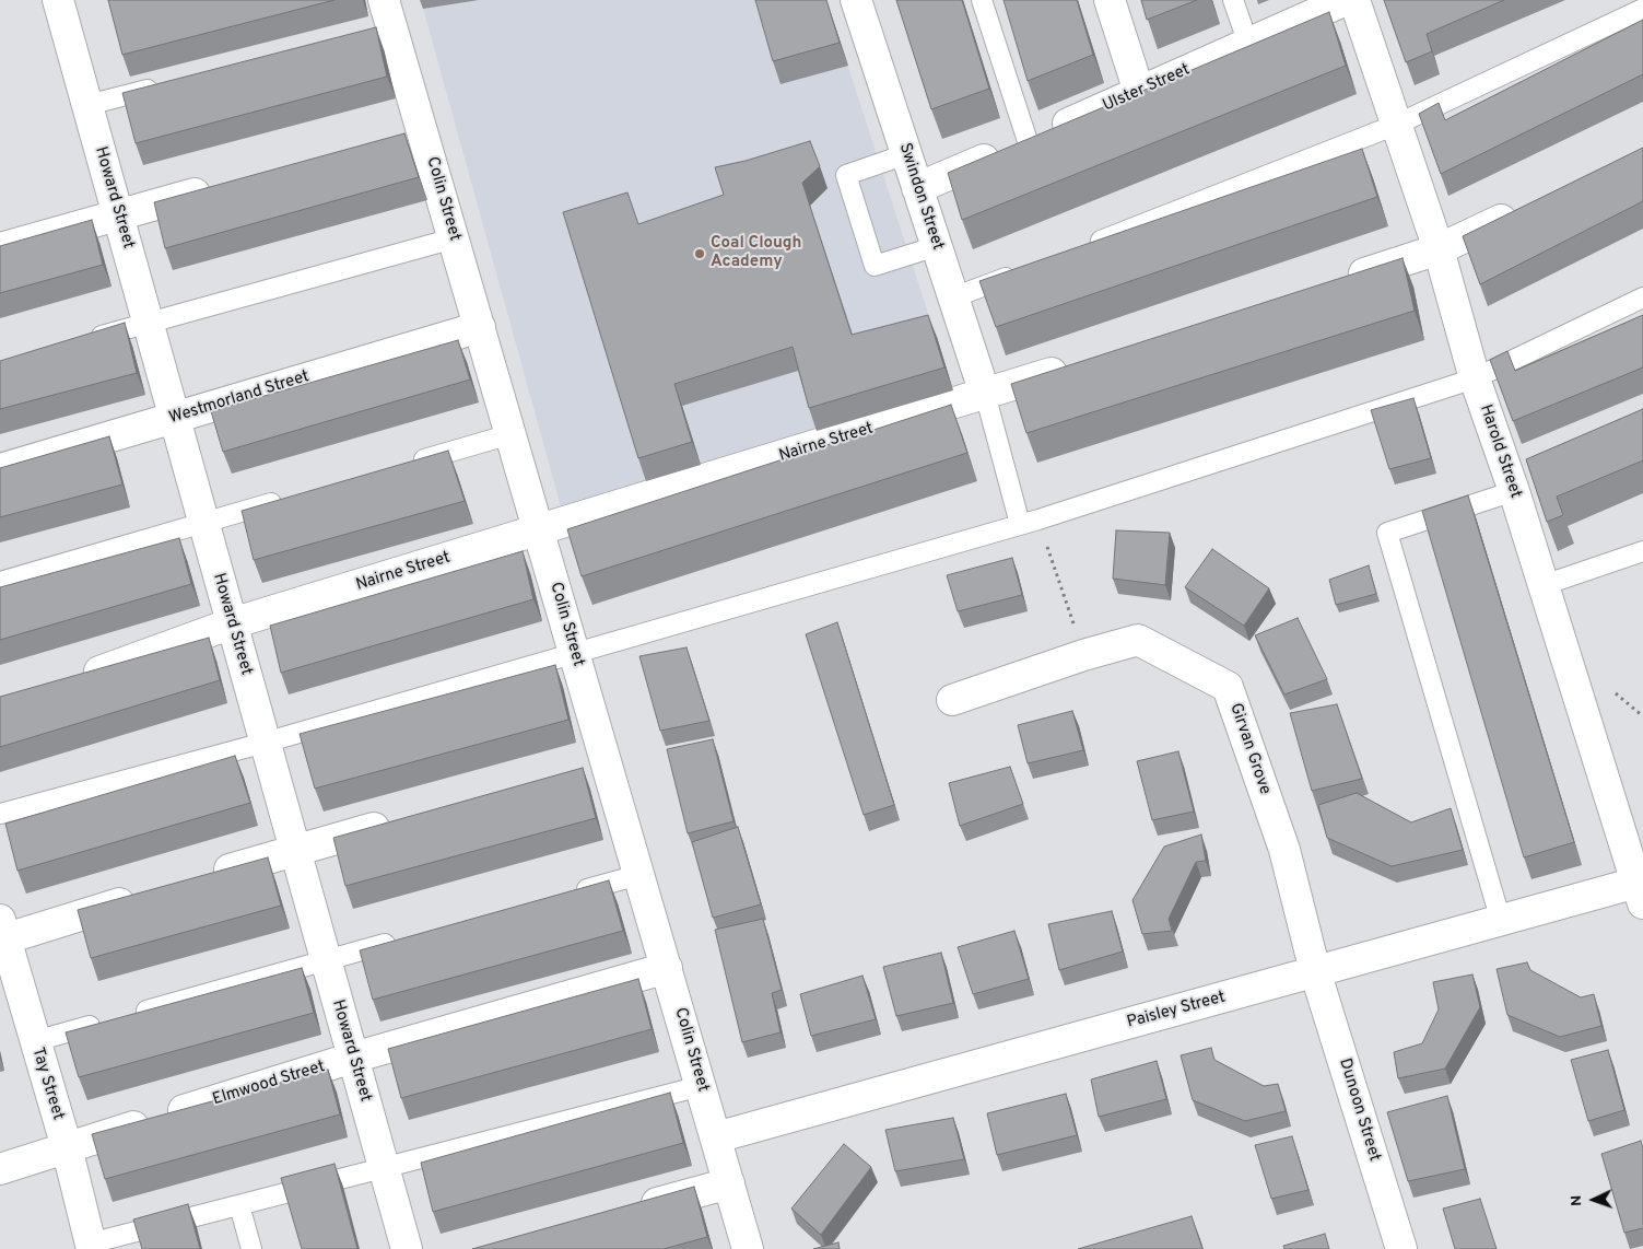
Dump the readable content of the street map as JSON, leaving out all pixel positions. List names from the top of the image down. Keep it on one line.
{"streets":{"street":["Ulster Street","Swindon Street","Howard Street","Colin Street","Westmorland Street","Nairne Street","Harold Street","Girvan Grove","Paisley Street","Tay Street","Elmwood Street","Dunoon Street"]},"crossings":[["Ulster Street","Swindon Street"],["Swindon Street","Nairne Street"],["Howard Street","Westmorland Street"],["Howard Street","Nairne Street"],["Howard Street","Elmwood Street"],["Colin Street","Westmorland Street"],["Colin Street","Nairne Street"],["Colin Street","Paisley Street"],["Colin Street","Elmwood Street"],["Harold Street","Paisley Street"],["Girvan Grove","Paisley Street"],["Girvan Grove","Dunoon Street"],["Paisley Street","Dunoon Street"],["Tay Street","Elmwood Street"]],"places":["Coal Clough Academy"],"north":"left"}
